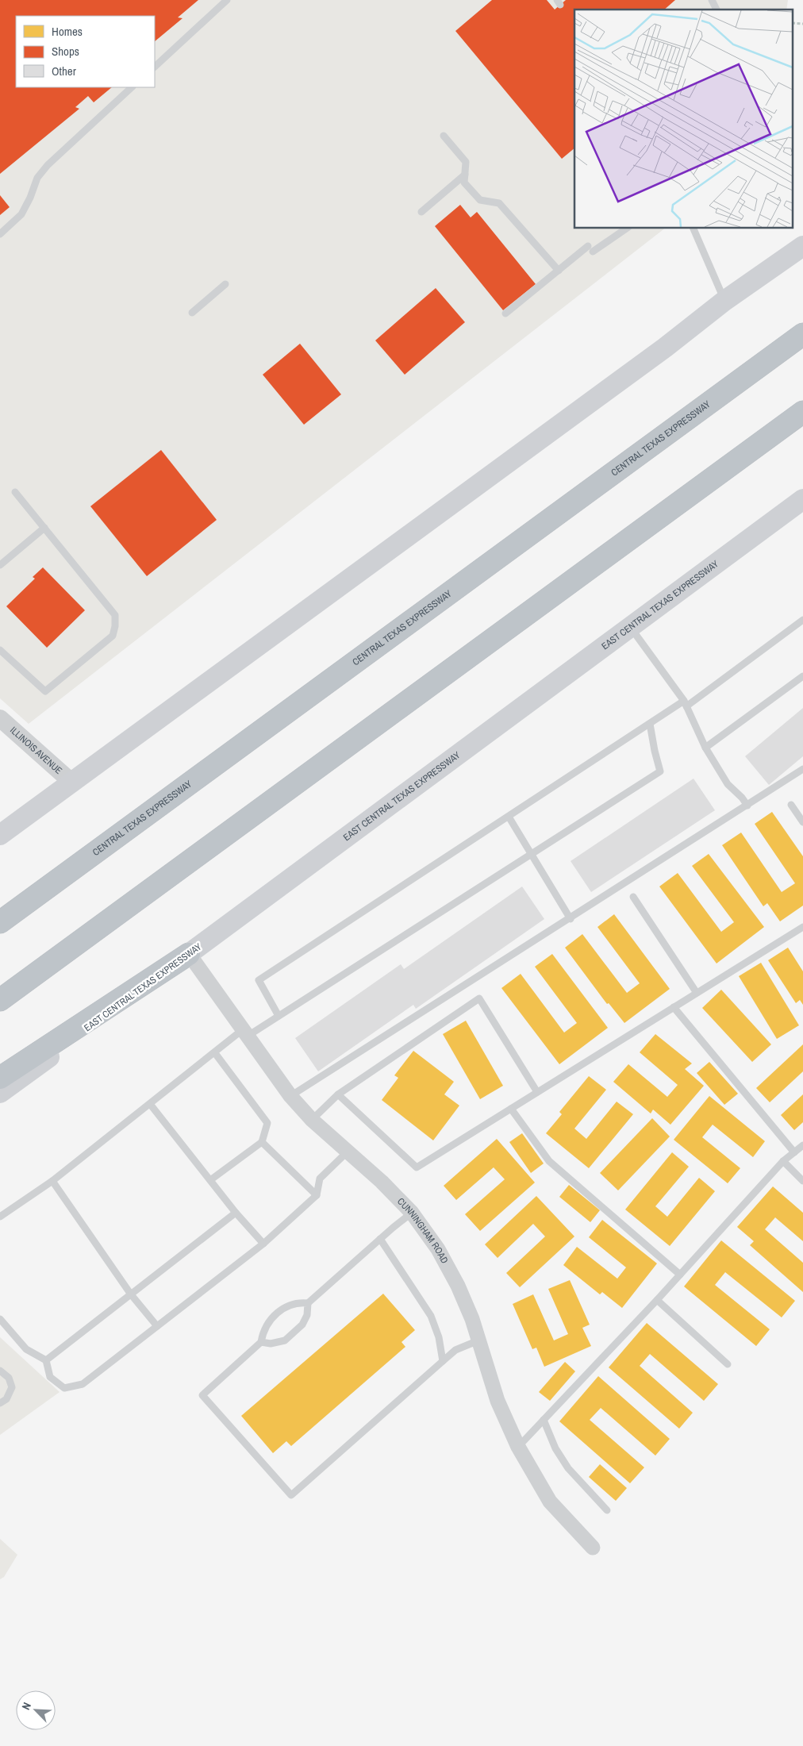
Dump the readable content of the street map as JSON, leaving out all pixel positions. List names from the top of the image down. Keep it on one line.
{"streets":{"highway":["CENTRAL TEXAS EXPRESSWAY"],"main road":["EAST CENTRAL TEXAS EXPRESSWAY"],"street":["ILLINOIS AVENUE","CUNNINGHAM ROAD"]},"crossings":[["EAST CENTRAL TEXAS EXPRESSWAY","CUNNINGHAM ROAD"]],"legend":["Homes","Shops","Other"],"north":"top left"}
